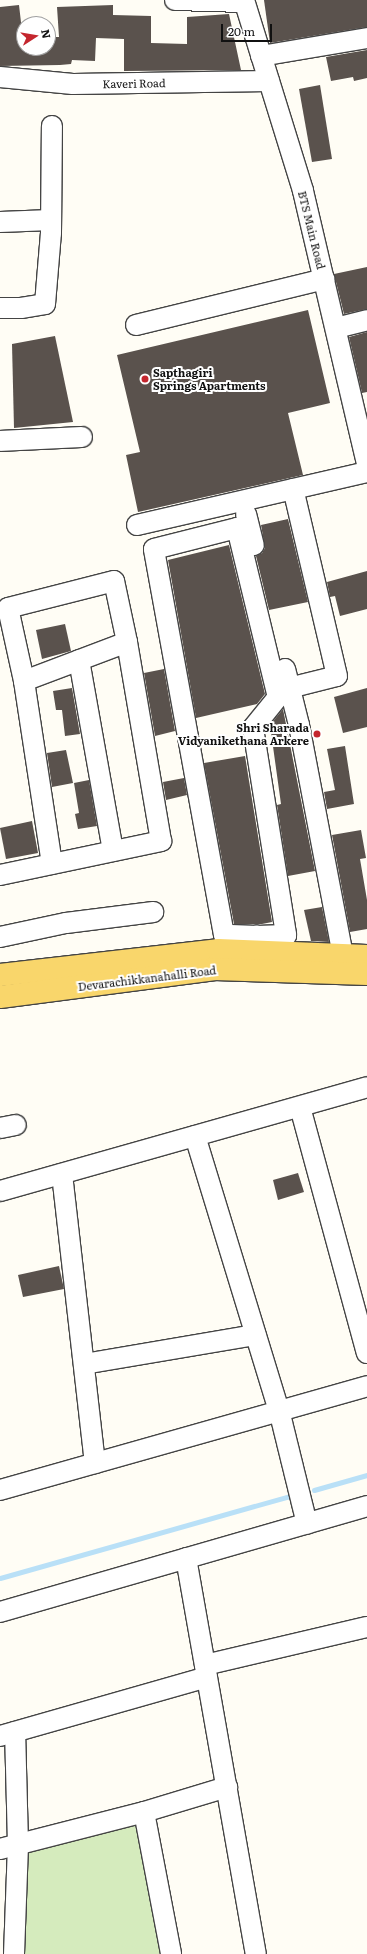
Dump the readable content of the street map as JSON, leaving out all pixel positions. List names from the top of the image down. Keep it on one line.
{"streets":{"main road":["Devarachikkanahalli Road"],"street":["Kaveri Road","BTS Main Road"]},"crossings":[["Kaveri Road","BTS Main Road"]],"places":["Sapthagiri Springs Apartments","Shri Sharada Vidyanikethana Arkere"],"scale_bar":"20 m","north":"right"}
